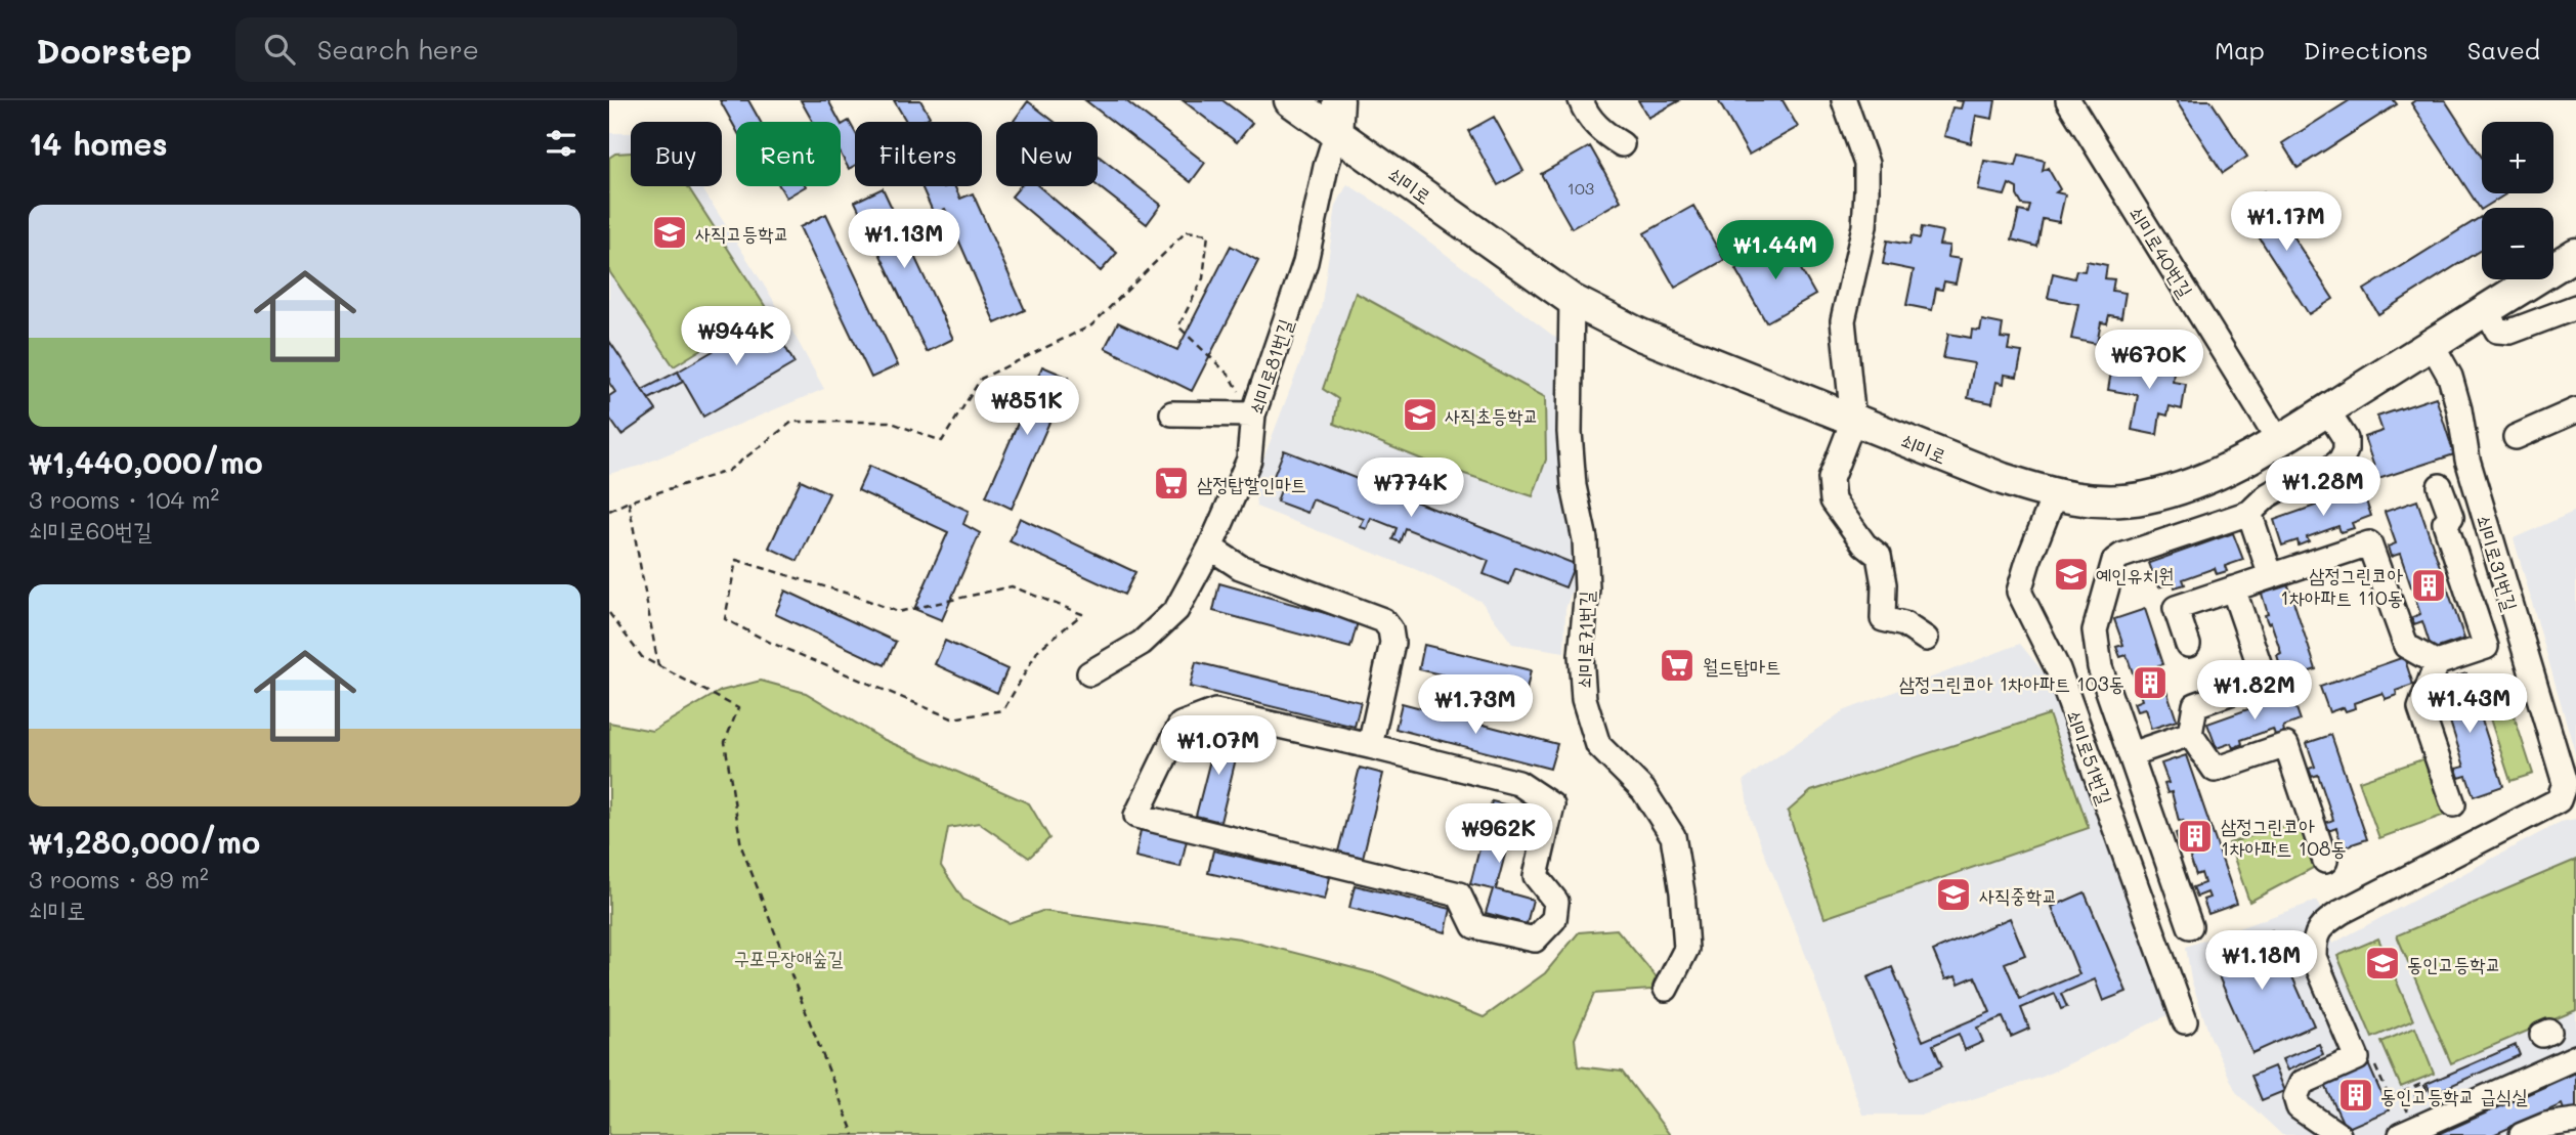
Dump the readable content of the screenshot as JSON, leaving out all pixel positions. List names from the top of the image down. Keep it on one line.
{"streets":{"main road":["쇠미로"],"street":["쇠미로40번길","쇠미로81번길","쇠미로31번길","쇠미로71번길","쇠미로51번길"]},"crossings":[["쇠미로","쇠미로40번길"],["쇠미로","쇠미로81번길"],["쇠미로","쇠미로31번길"],["쇠미로","쇠미로71번길"],["쇠미로","쇠미로51번길"]],"parks":["구포무장애숲길"],"places":{"school or university":["사직고등학교","사직초등학교","예인유치원","사직중학교","동인고등학교"],"supermarket":["삼정탑할인마트","월드탑마트"],"building":["삼정그린코아 1차아파트 110동","삼정그린코아 1차아파트 103동","삼정그린코아 1차아파트 108동","동인고등학교 급식실"]},"house_numbers":["103"],"page":{"header":"Doorstep","search":"Search here","nav":["Map","Directions","Saved"],"heading":"14 homes","map_buttons":["+","−"],"chip":["Buy","Rent","Filters","New"],"list":[{"name":"₩1,440,000/mo","note":"3 rooms · 104 m² · 쇠미로60번길"},{"name":"₩1,280,000/mo","note":"3 rooms · 89 m² · 쇠미로"}],"price":["₩1.17M","₩1.13M","₩1.44M","₩944K","₩670K","₩851K","₩1.28M","₩774K","₩1.82M","₩1.43M","₩1.73M","₩1.07M","₩962K","₩1.18M"]}}
